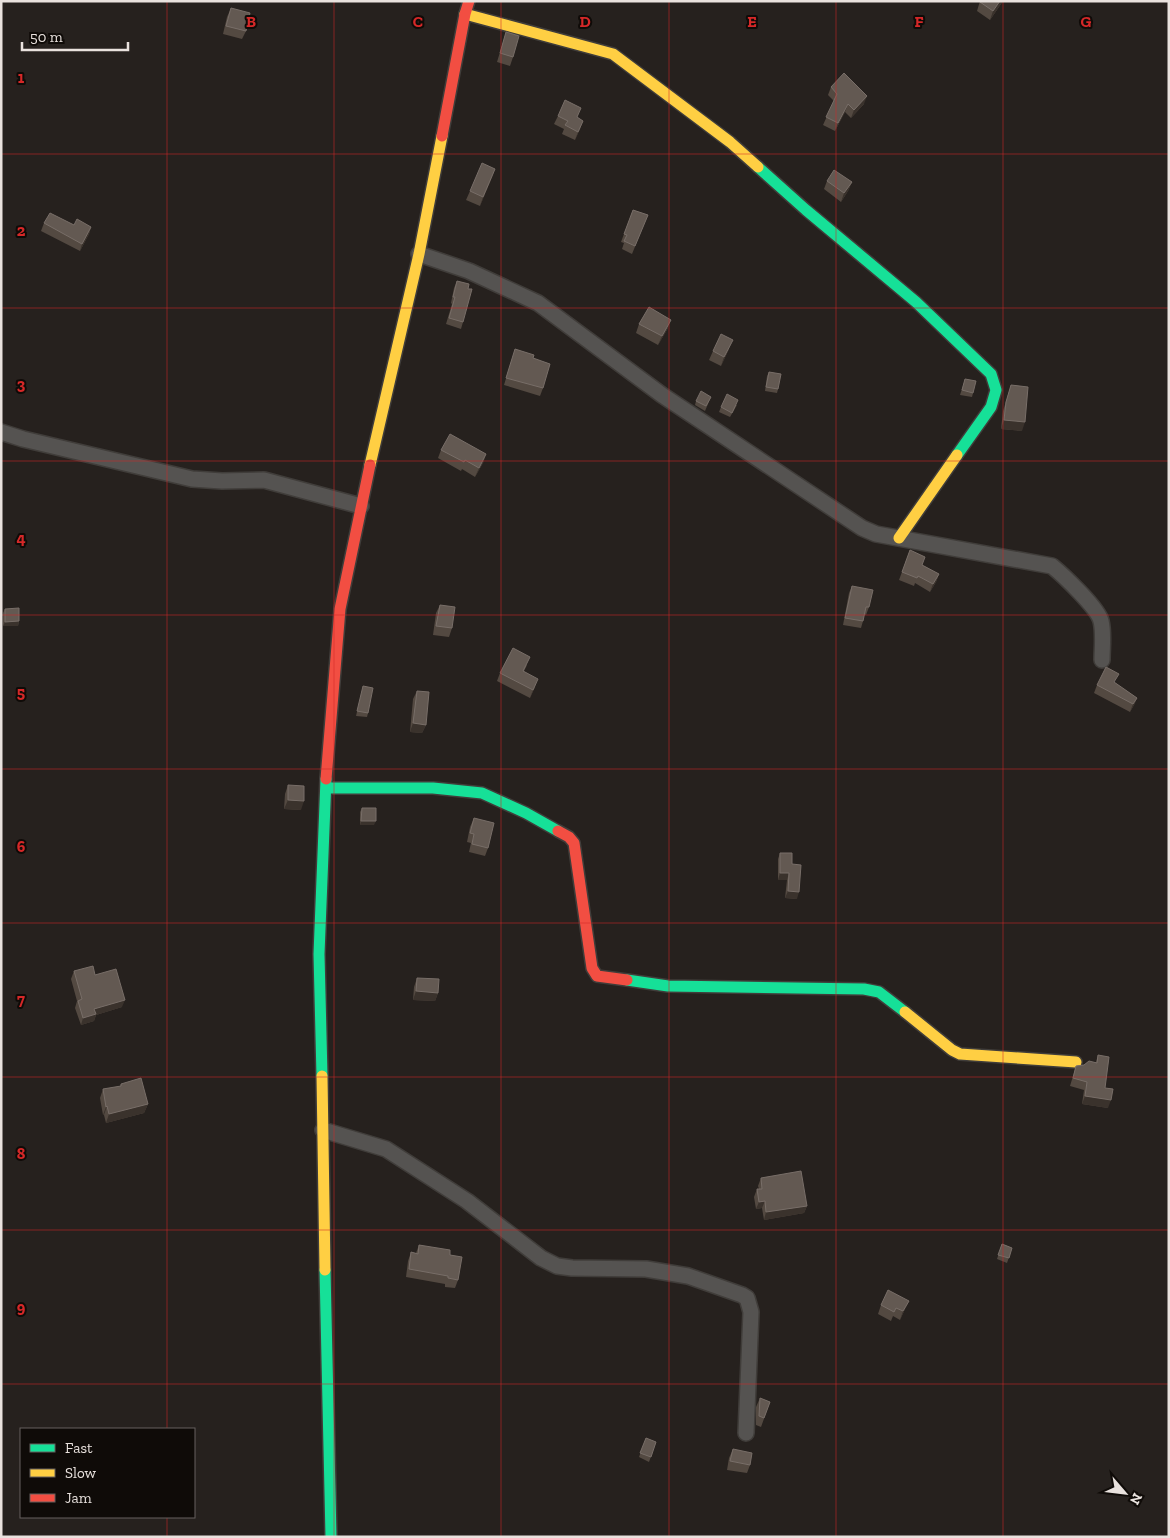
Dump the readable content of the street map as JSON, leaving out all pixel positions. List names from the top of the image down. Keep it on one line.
{"legend":["Fast","Slow","Jam"],"scale_bar":"50 m","north":"bottom right","grid":{"columns":["B","C","D","E","F","G"],"rows":["1","2","3","4","5","6","7","8","9"]}}
